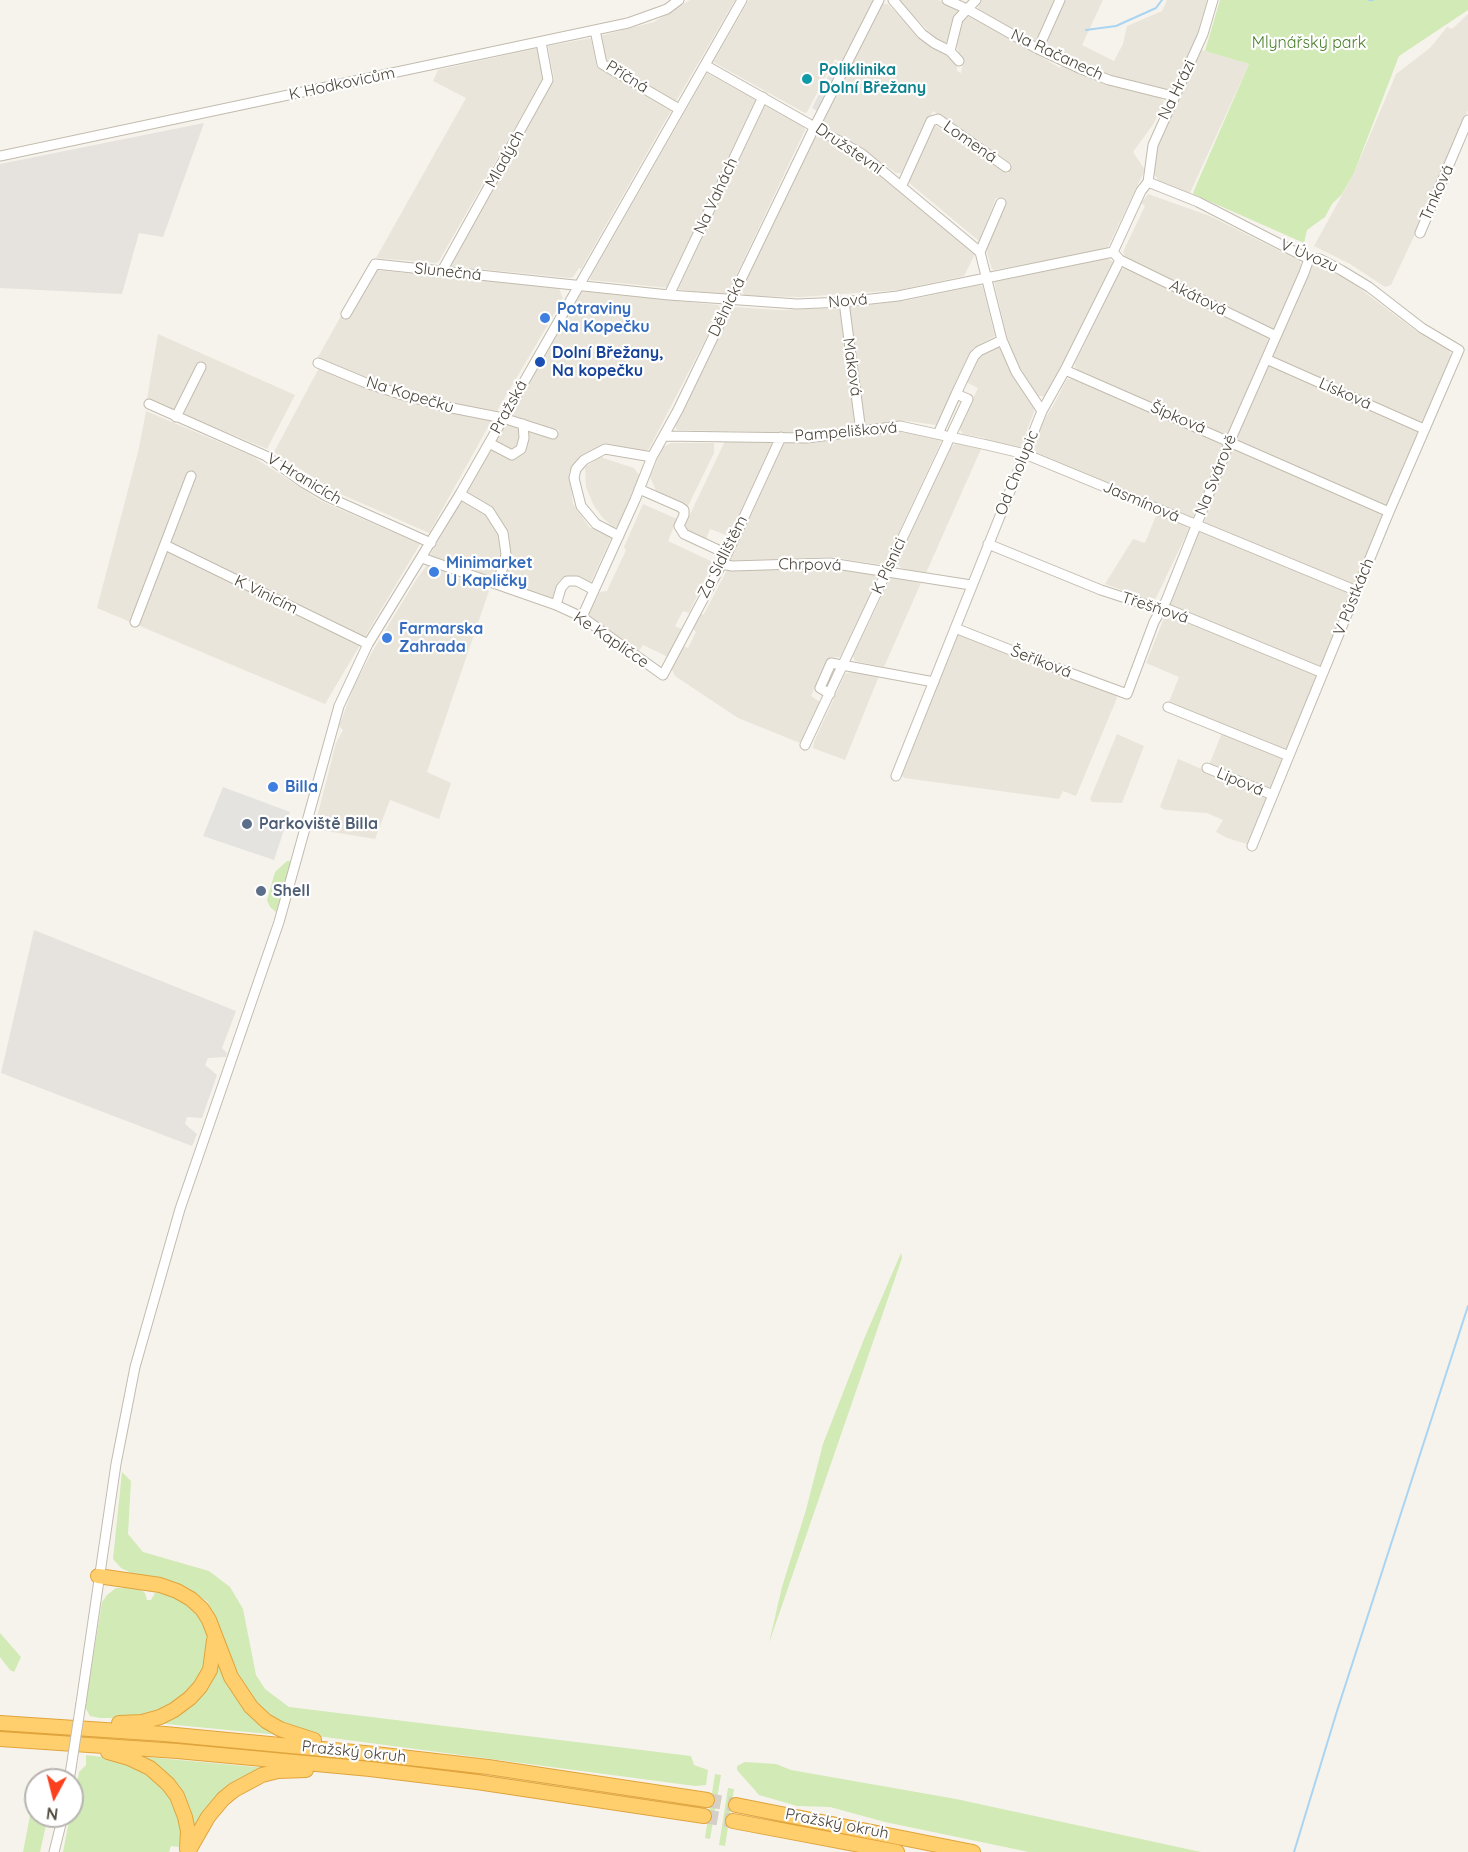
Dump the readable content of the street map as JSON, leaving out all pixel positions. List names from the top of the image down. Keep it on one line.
{"streets":{"highway":["Pražský okruh"],"street":["Na Račanech","Příčná","K Hodkovicům","Na Hrázi","Lomená","Družstevní","Mladých","Trnková","Na Vahách","V Úvozu","Slunečná","Akátová","Nová","Dělnická","Maková","Lísková","Na Kopečku","Pražská","Šípková","Pampelišková","Od Cholupic","Na Svárově","V Hranicích","Jasmínová","Za Sídlištěm","Chrpová","K Písnici","K Vinicím","V Půstkách","Třešňová","Ke Kapličce","Šeříková","Lipová"]},"crossings":[["Na Račanech","Na Hrázi"],["Příčná","K Hodkovicům"],["Příčná","Pražská"],["K Hodkovicům","Mladých"],["Na Hrázi","V Úvozu"],["Na Hrázi","Od Cholupic"],["Lomená","Družstevní"],["Družstevní","Na Vahách"],["Družstevní","Dělnická"],["Družstevní","Pražská"],["Mladých","Slunečná"],["Na Vahách","Nová"],["V Úvozu","Od Cholupic"],["V Úvozu","Na Svárově"],["V Úvozu","V Půstkách"],["Slunečná","Nová"],["Slunečná","Pražská"],["Akátová","Nová"],["Akátová","Od Cholupic"],["Akátová","Na Svárově"],["Nová","Dělnická"],["Nová","Maková"],["Nová","Pražská"],["Nová","Od Cholupic"],["Dělnická","Pampelišková"],["Dělnická","Ke Kapličce"],["Maková","Pampelišková"],["Lísková","Na Svárově"],["Lísková","V Půstkách"],["Na Kopečku","Pražská"],["Pražská","V Hranicích"],["Pražská","K Vinicím"],["Pražská","Ke Kapličce"],["Šípková","Od Cholupic"],["Šípková","Na Svárově"],["Šípková","V Půstkách"],["Pampelišková","Od Cholupic"],["Pampelišková","Jasmínová"],["Pampelišková","Za Sídlištěm"],["Pampelišková","K Písnici"],["Od Cholupic","Jasmínová"],["Od Cholupic","Chrpová"],["Od Cholupic","Třešňová"],["Od Cholupic","Šeříková"],["Na Svárově","Jasmínová"],["Na Svárově","Třešňová"],["Na Svárově","Šeříková"],["Jasmínová","V Půstkách"],["Za Sídlištěm","Chrpová"],["Za Sídlištěm","Ke Kapličce"],["Chrpová","K Písnici"],["V Půstkách","Třešňová"],["V Půstkách","Lipová"]],"parks":["Mlynářský park"],"places":["Poliklinika Dolní Břežany","Potraviny Na Kopečku","Dolní Břežany, Na kopečku","Minimarket U Kapličky","Farmarska Zahrada","Billa","Parkoviště Billa","Shell"],"north":"bottom"}
